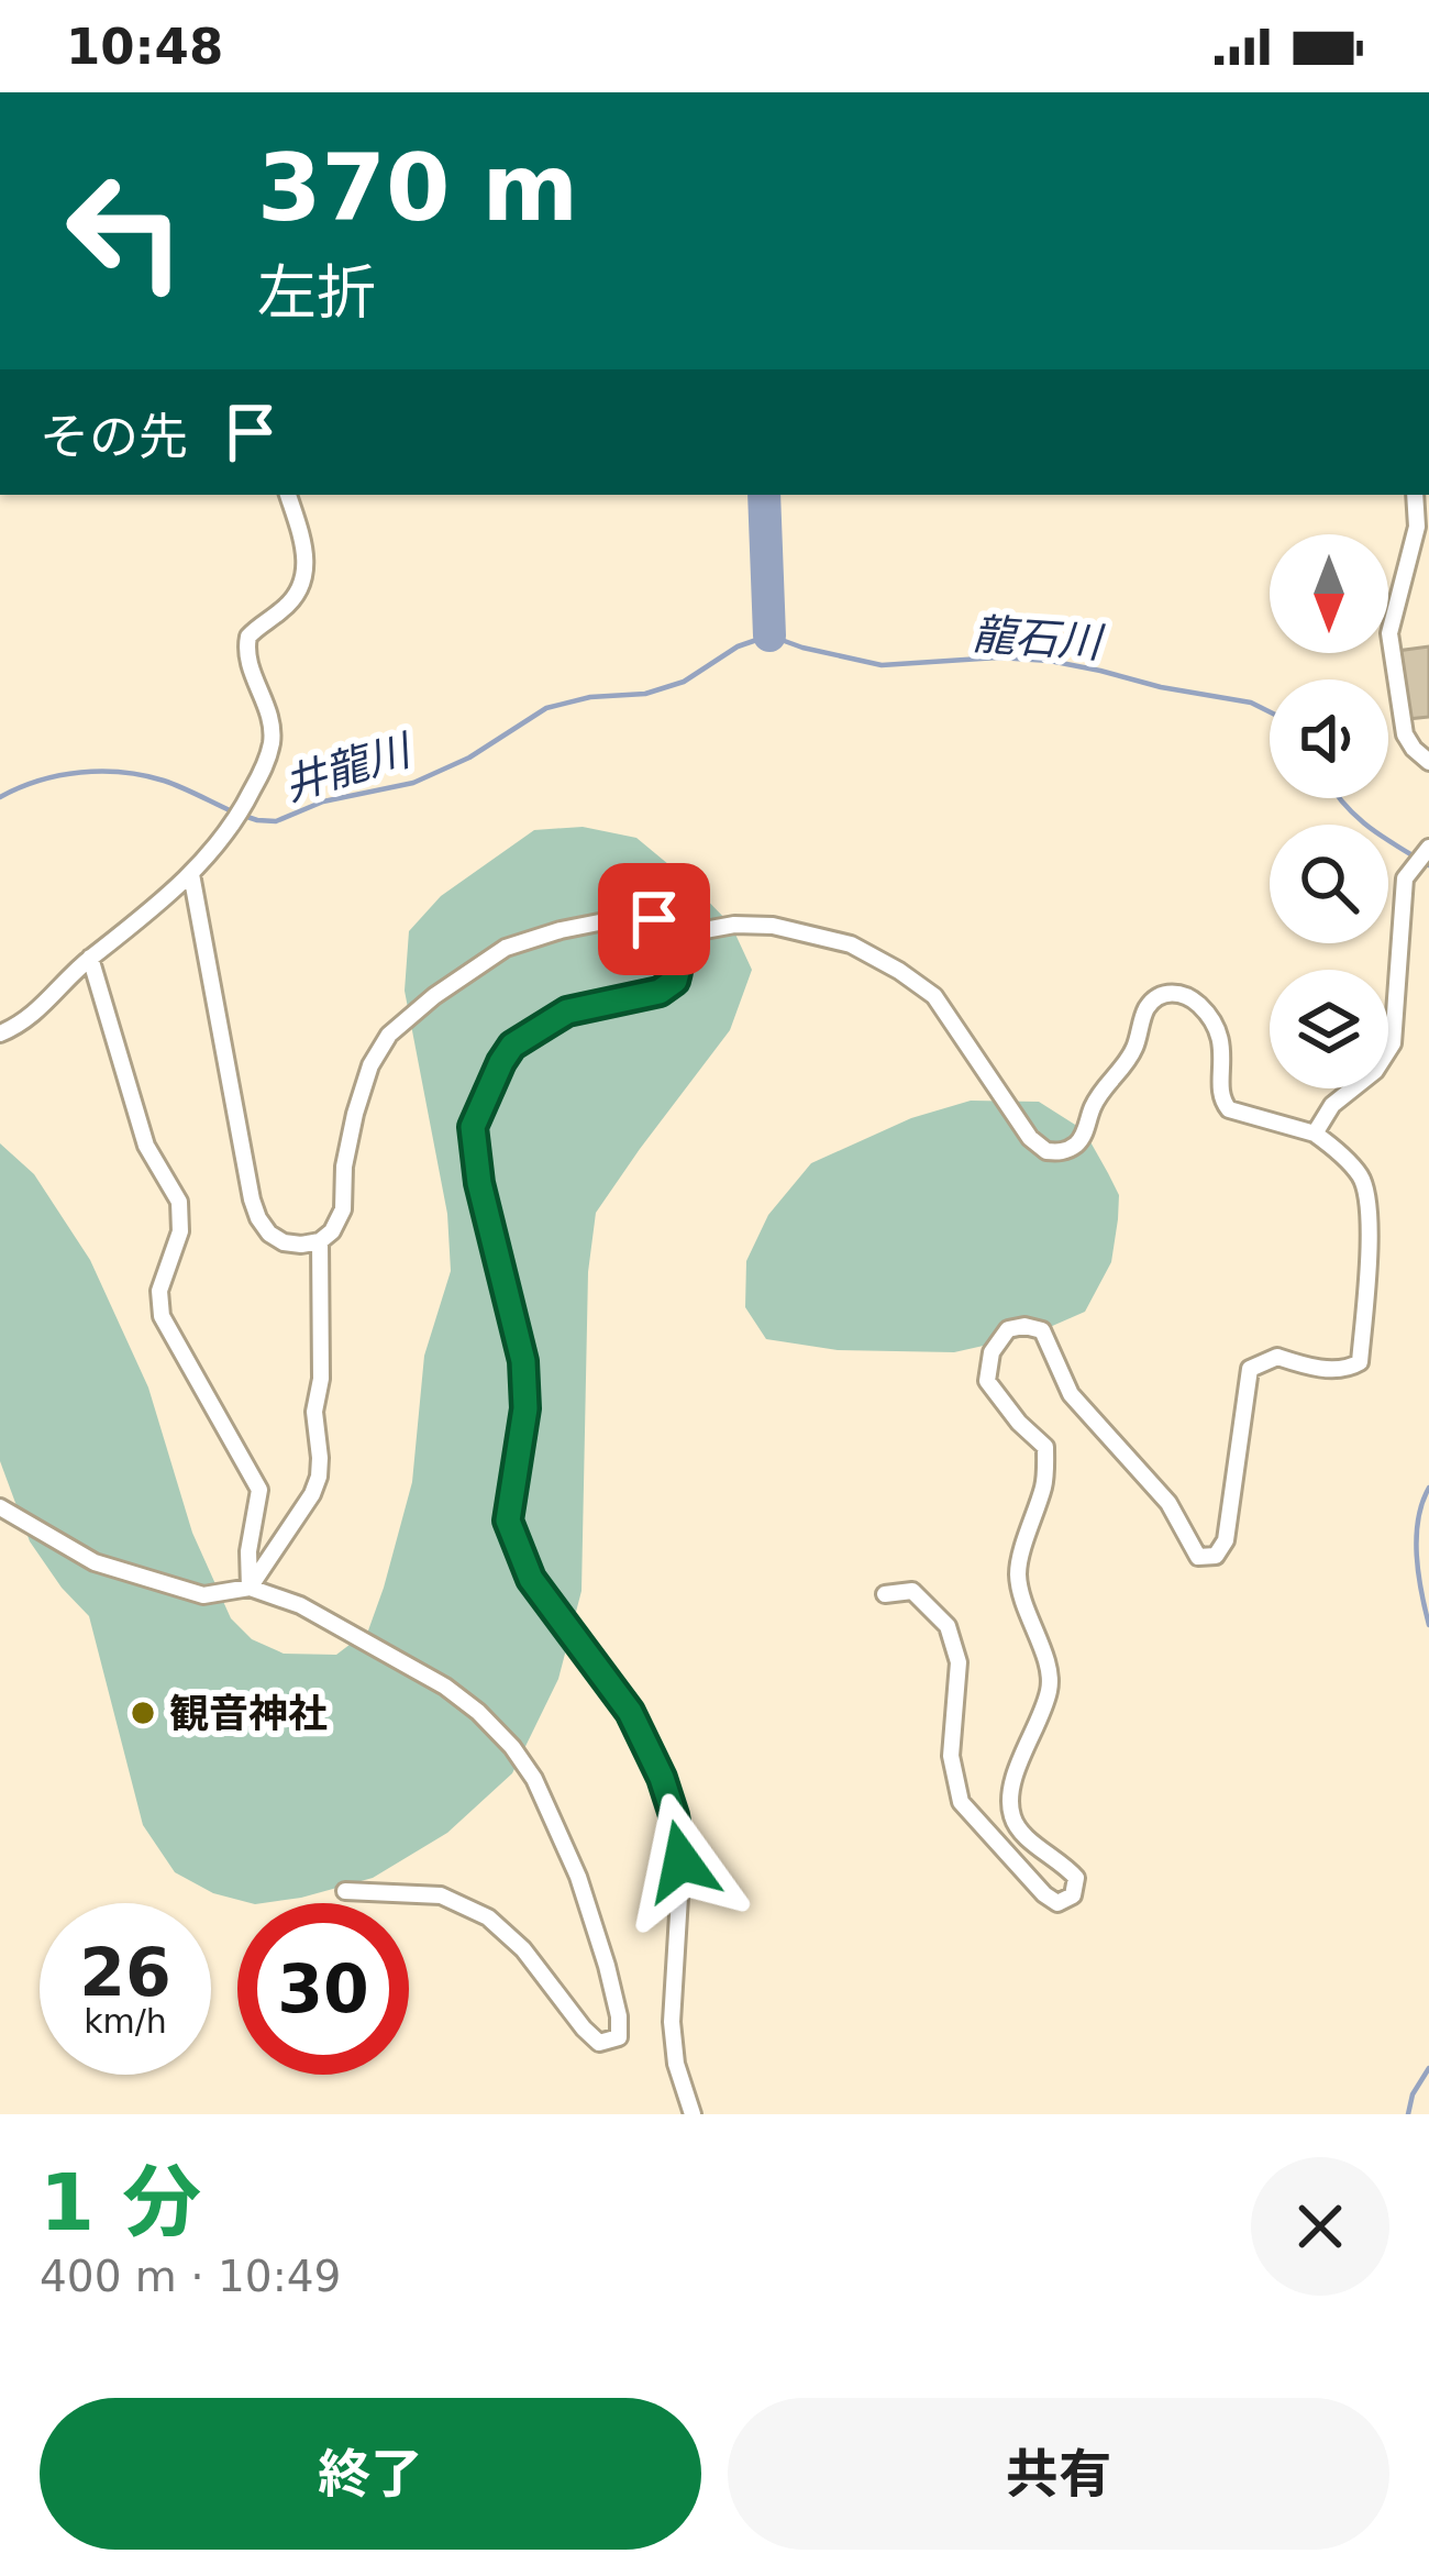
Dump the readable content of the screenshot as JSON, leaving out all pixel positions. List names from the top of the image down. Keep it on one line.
{"water":["龍石川","井龍川"],"places":["観音神社"],"north":"bottom","page":{"status":"10:48","turn":["370 m","左折"],"then":"その先","speed":"26 km/h","limit":"30","heading":["1 分","400 m · 10:49"],"buttons":["終了","共有"]}}
